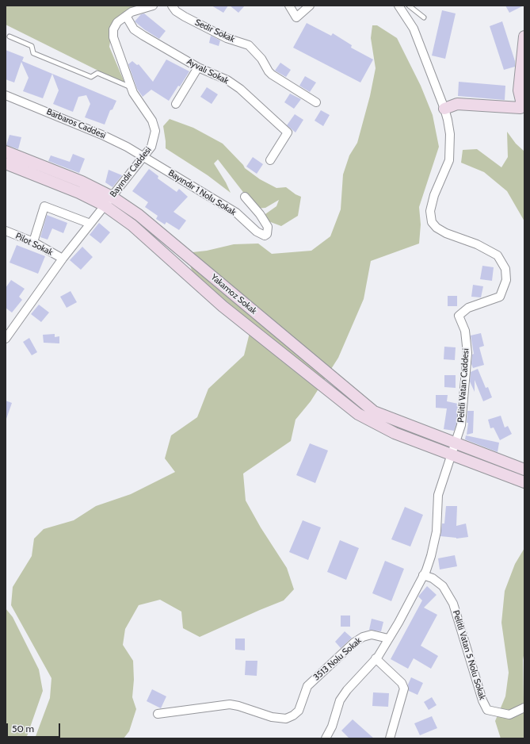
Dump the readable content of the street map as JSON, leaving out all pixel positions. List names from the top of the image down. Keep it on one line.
{"streets":{"main road":["Yakamoz Sokak"],"street":["Sedir Sokak","Ayvalı Sokak","Barbaros Caddesi","Bayındır Caddesi","Bayındır 1 Nolu Sokak","Pilot Sokak","Pelitli Vatan Caddesi","Pelitli Vatan 5 Nolu Sokak","3513 Nolu Sokak"]},"crossings":[["Ayvalı Sokak","Bayındır Caddesi"],["Barbaros Caddesi","Bayındır Caddesi"],["Barbaros Caddesi","Bayındır 1 Nolu Sokak"],["Bayındır Caddesi","Bayındır 1 Nolu Sokak"],["Bayındır Caddesi","Pilot Sokak"],["Bayındır Caddesi","Yakamoz Sokak"],["Yakamoz Sokak","Pelitli Vatan Caddesi"],["Pelitli Vatan Caddesi","Pelitli Vatan 5 Nolu Sokak"],["Pelitli Vatan Caddesi","3513 Nolu Sokak"]],"scale_bar":"50 m"}
